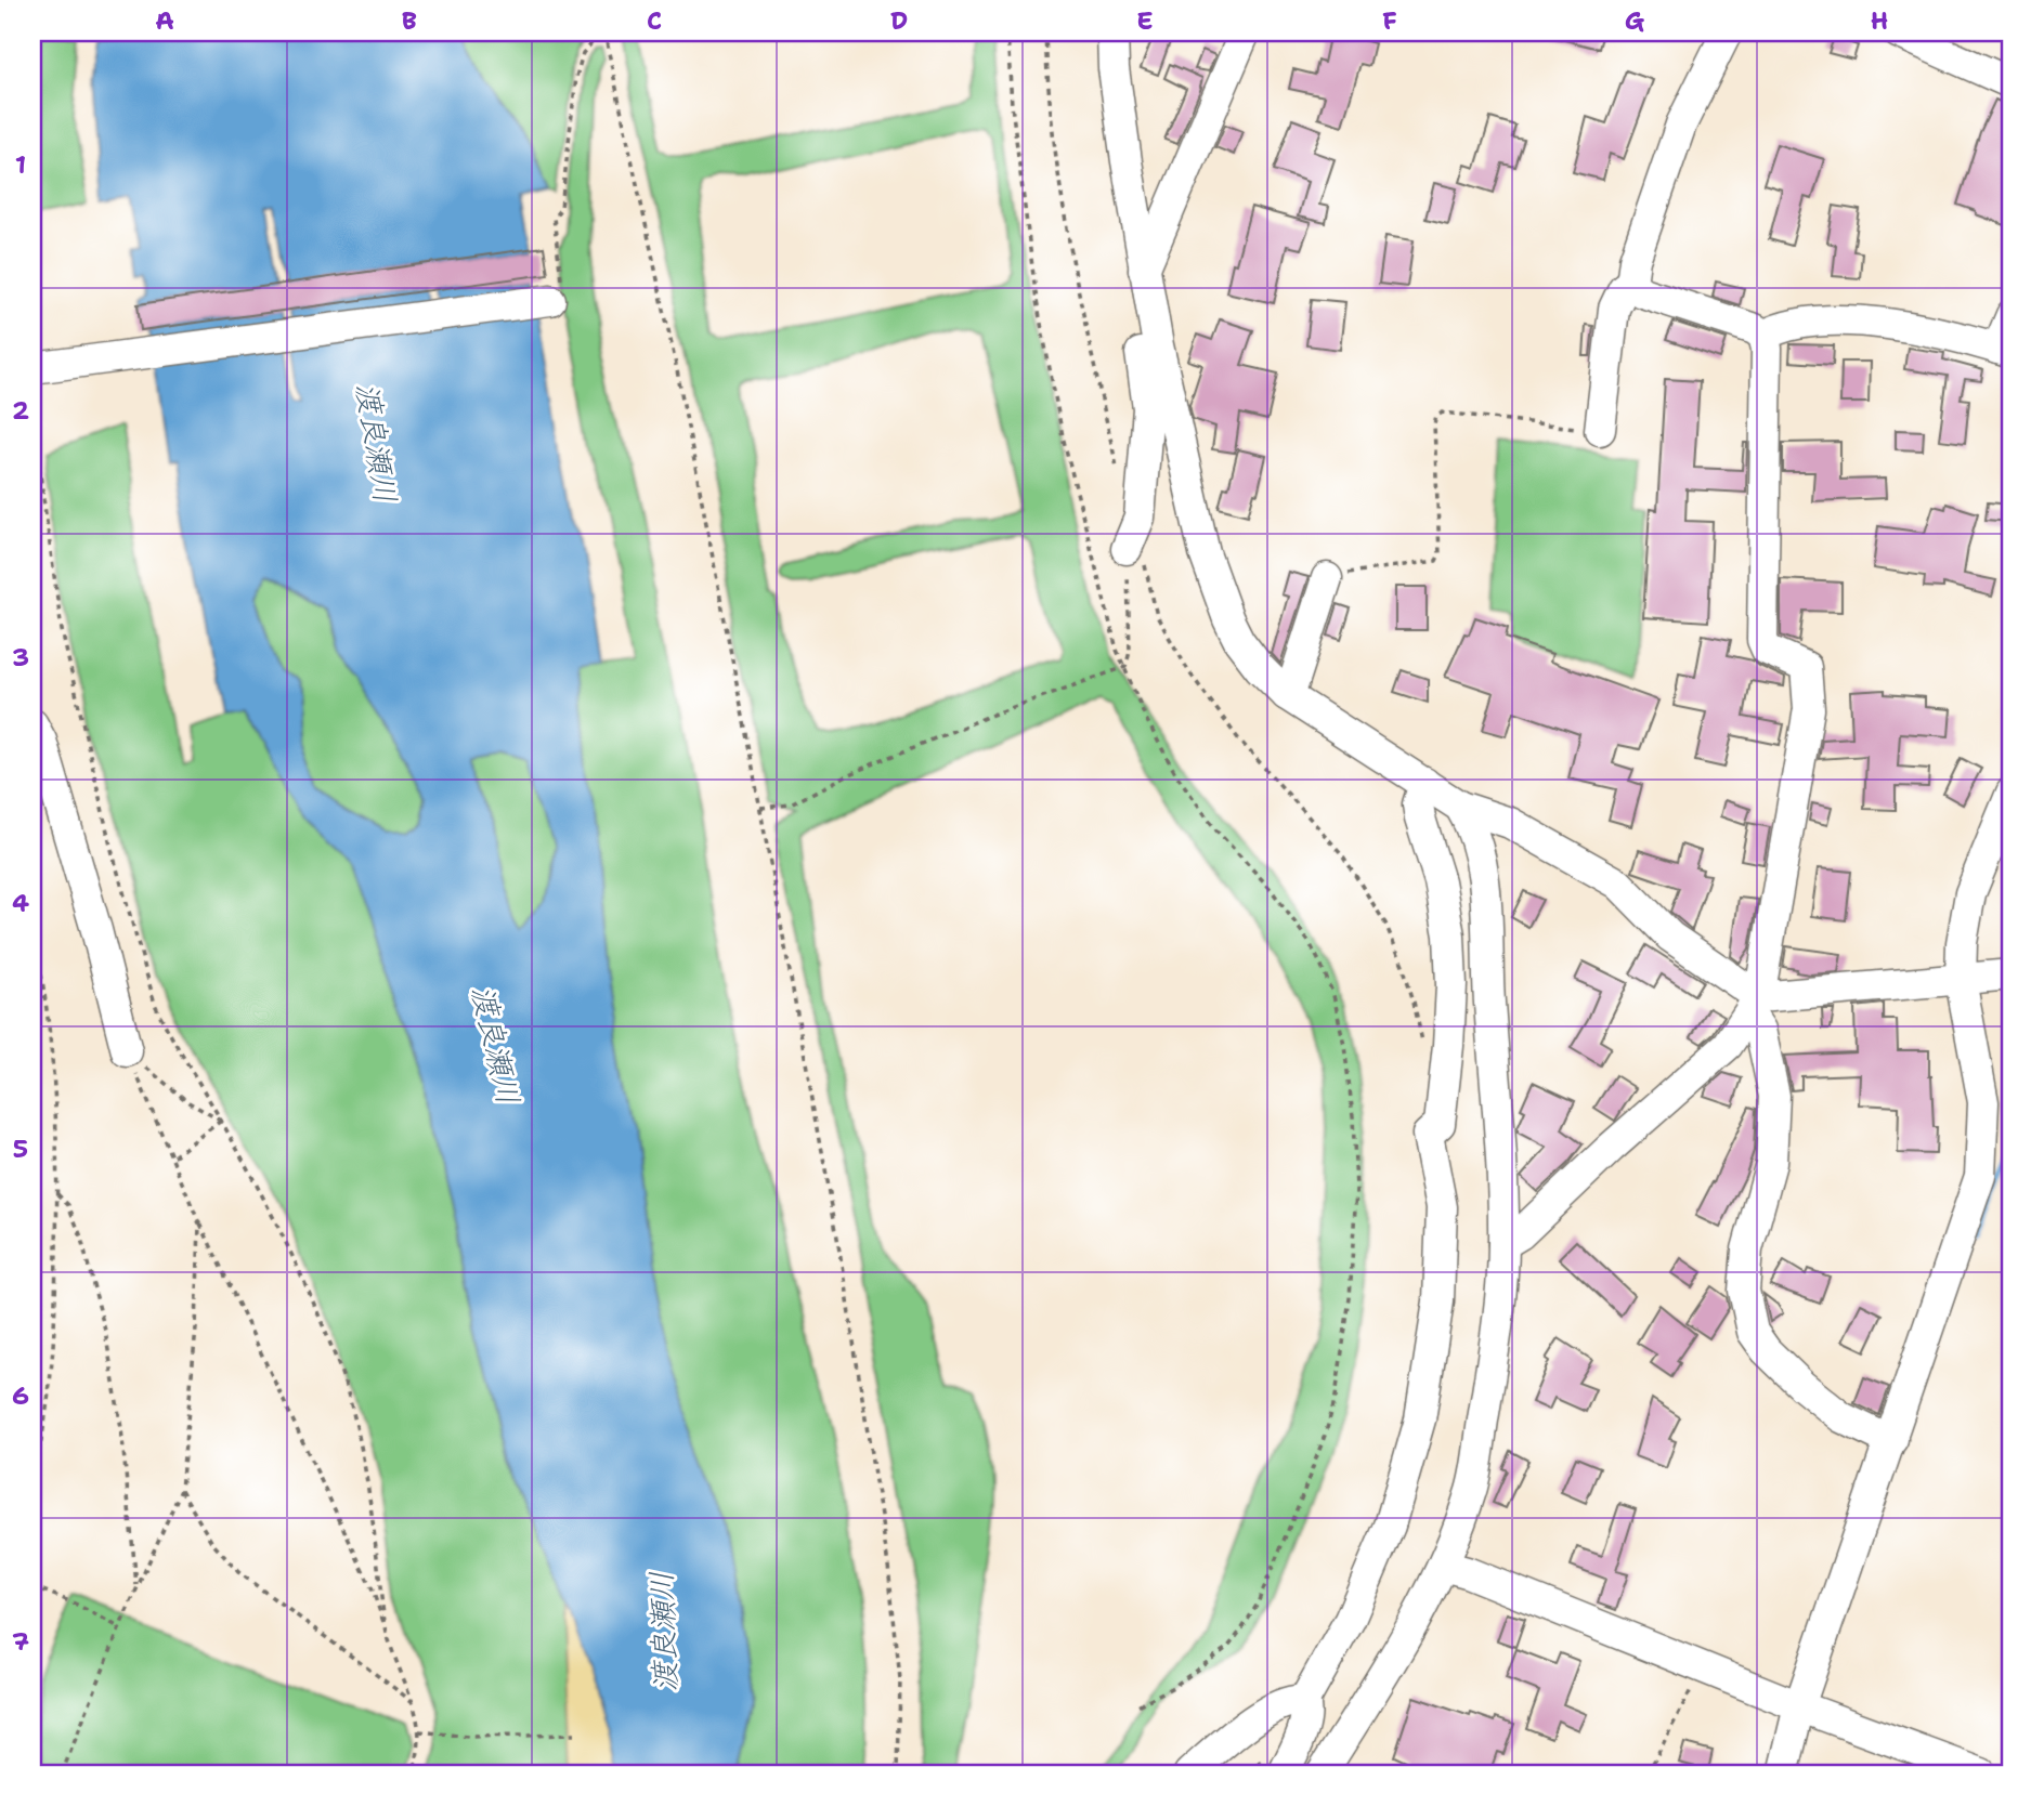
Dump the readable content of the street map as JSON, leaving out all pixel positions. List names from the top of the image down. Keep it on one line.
{"water":["渡良瀬川"],"grid":{"columns":["A","B","C","D","E","F","G","H"],"rows":["1","2","3","4","5","6","7"]}}
